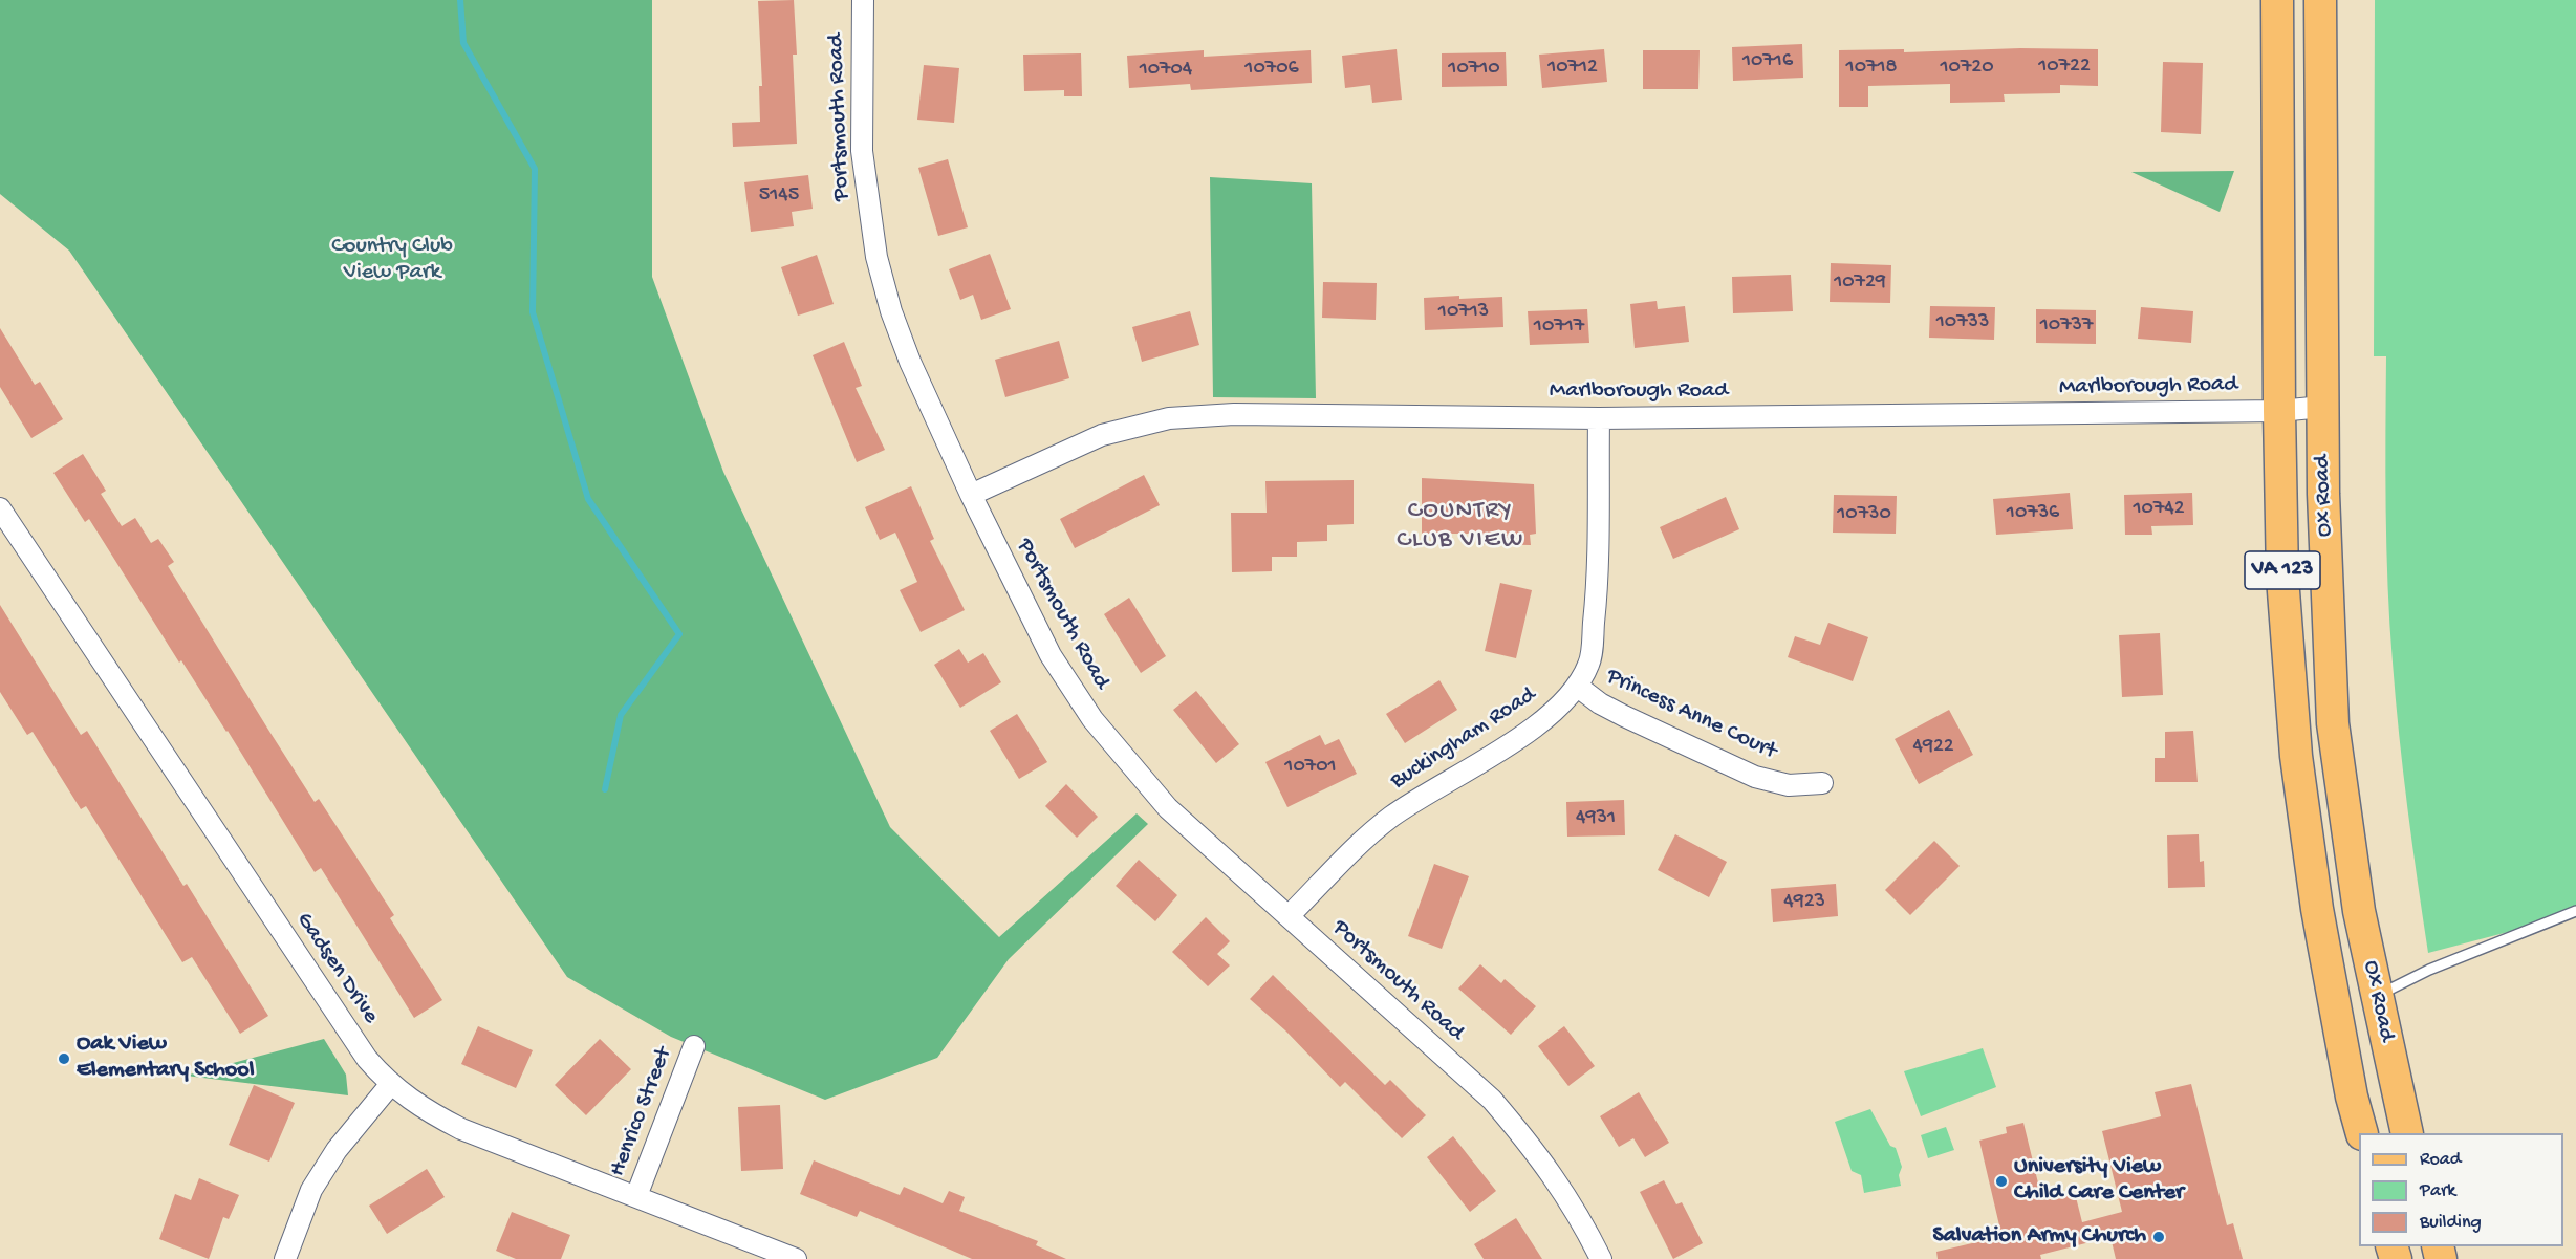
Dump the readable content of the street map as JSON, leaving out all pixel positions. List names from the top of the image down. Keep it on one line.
{"streets":{"main road":["Ox Road","VA 123"],"street":["Portsmouth Road","Marlborough Road","Princess Anne Court","Buckingham Road","Gadsen Drive","Henrico Street"]},"crossings":[["Portsmouth Road","Marlborough Road"],["Portsmouth Road","Buckingham Road"],["Marlborough Road","Ox Road"],["Marlborough Road","Buckingham Road"],["Princess Anne Court","Buckingham Road"],["Gadsen Drive","Henrico Street"]],"districts":["COUNTRY CLUB VIEW"],"parks":["Country Club View Park"],"places":["Oak View Elementary School","University View Child Care Center","Salvation Army Church"],"house_numbers":["10716","10722","10712","10718","10720","10706","10710","10704","5145","10729","10713","10733","10737","10717","10742","10736","10730","4922","10701","4931","4923"],"legend":["Road","Park","Building"]}
